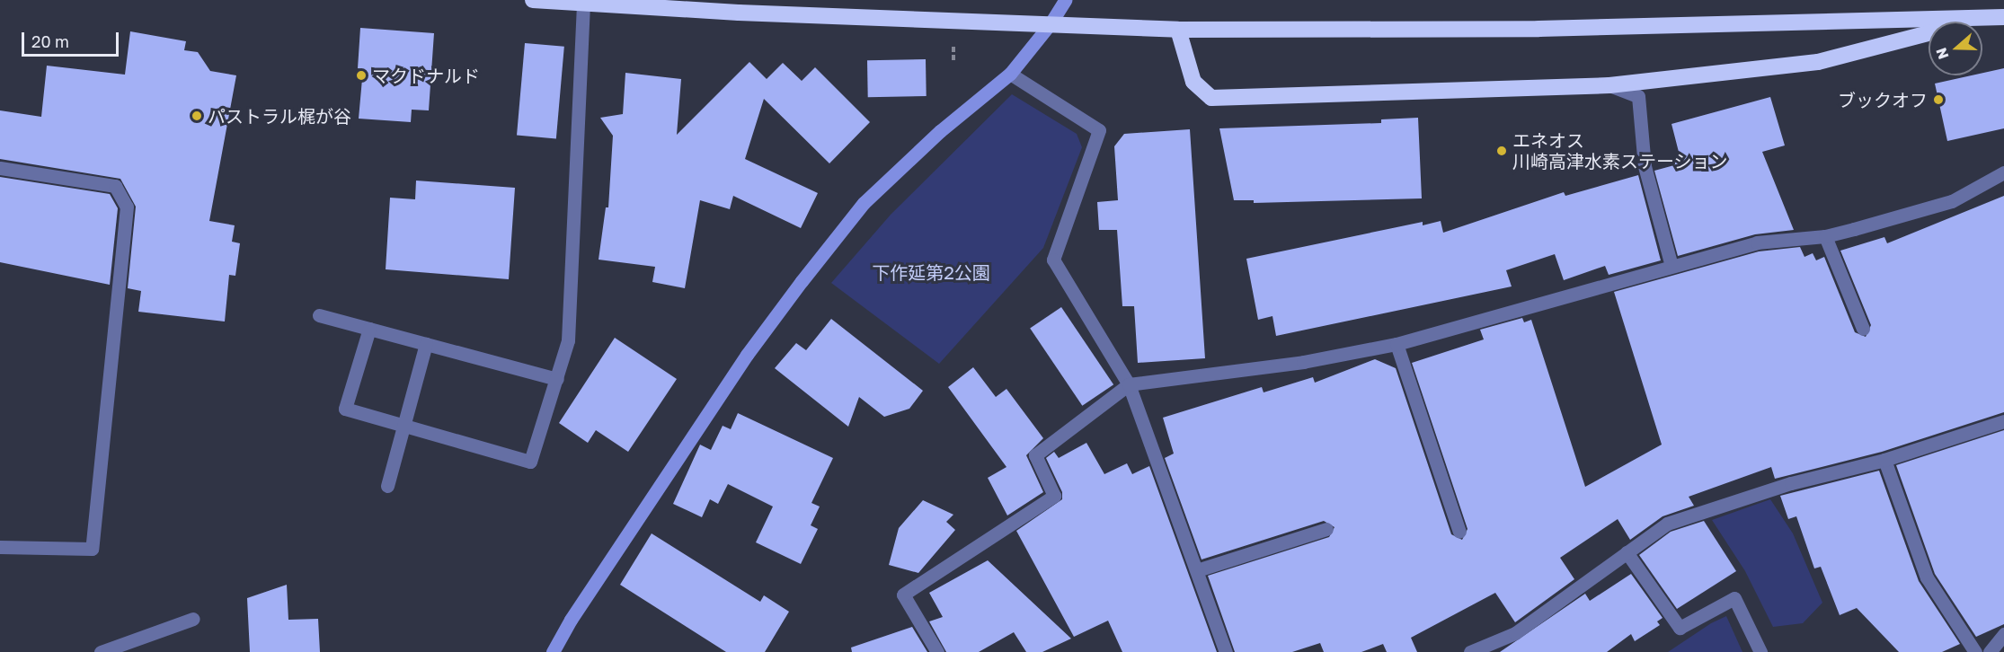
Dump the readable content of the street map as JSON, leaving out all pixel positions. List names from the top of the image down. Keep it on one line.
{"parks":["下作延第2公園"],"places":["マクドナルド","ブックオフ","パストラル梶が谷","エネオス 川崎高津水素ステーション"],"scale_bar":"20 m","north":"left"}
